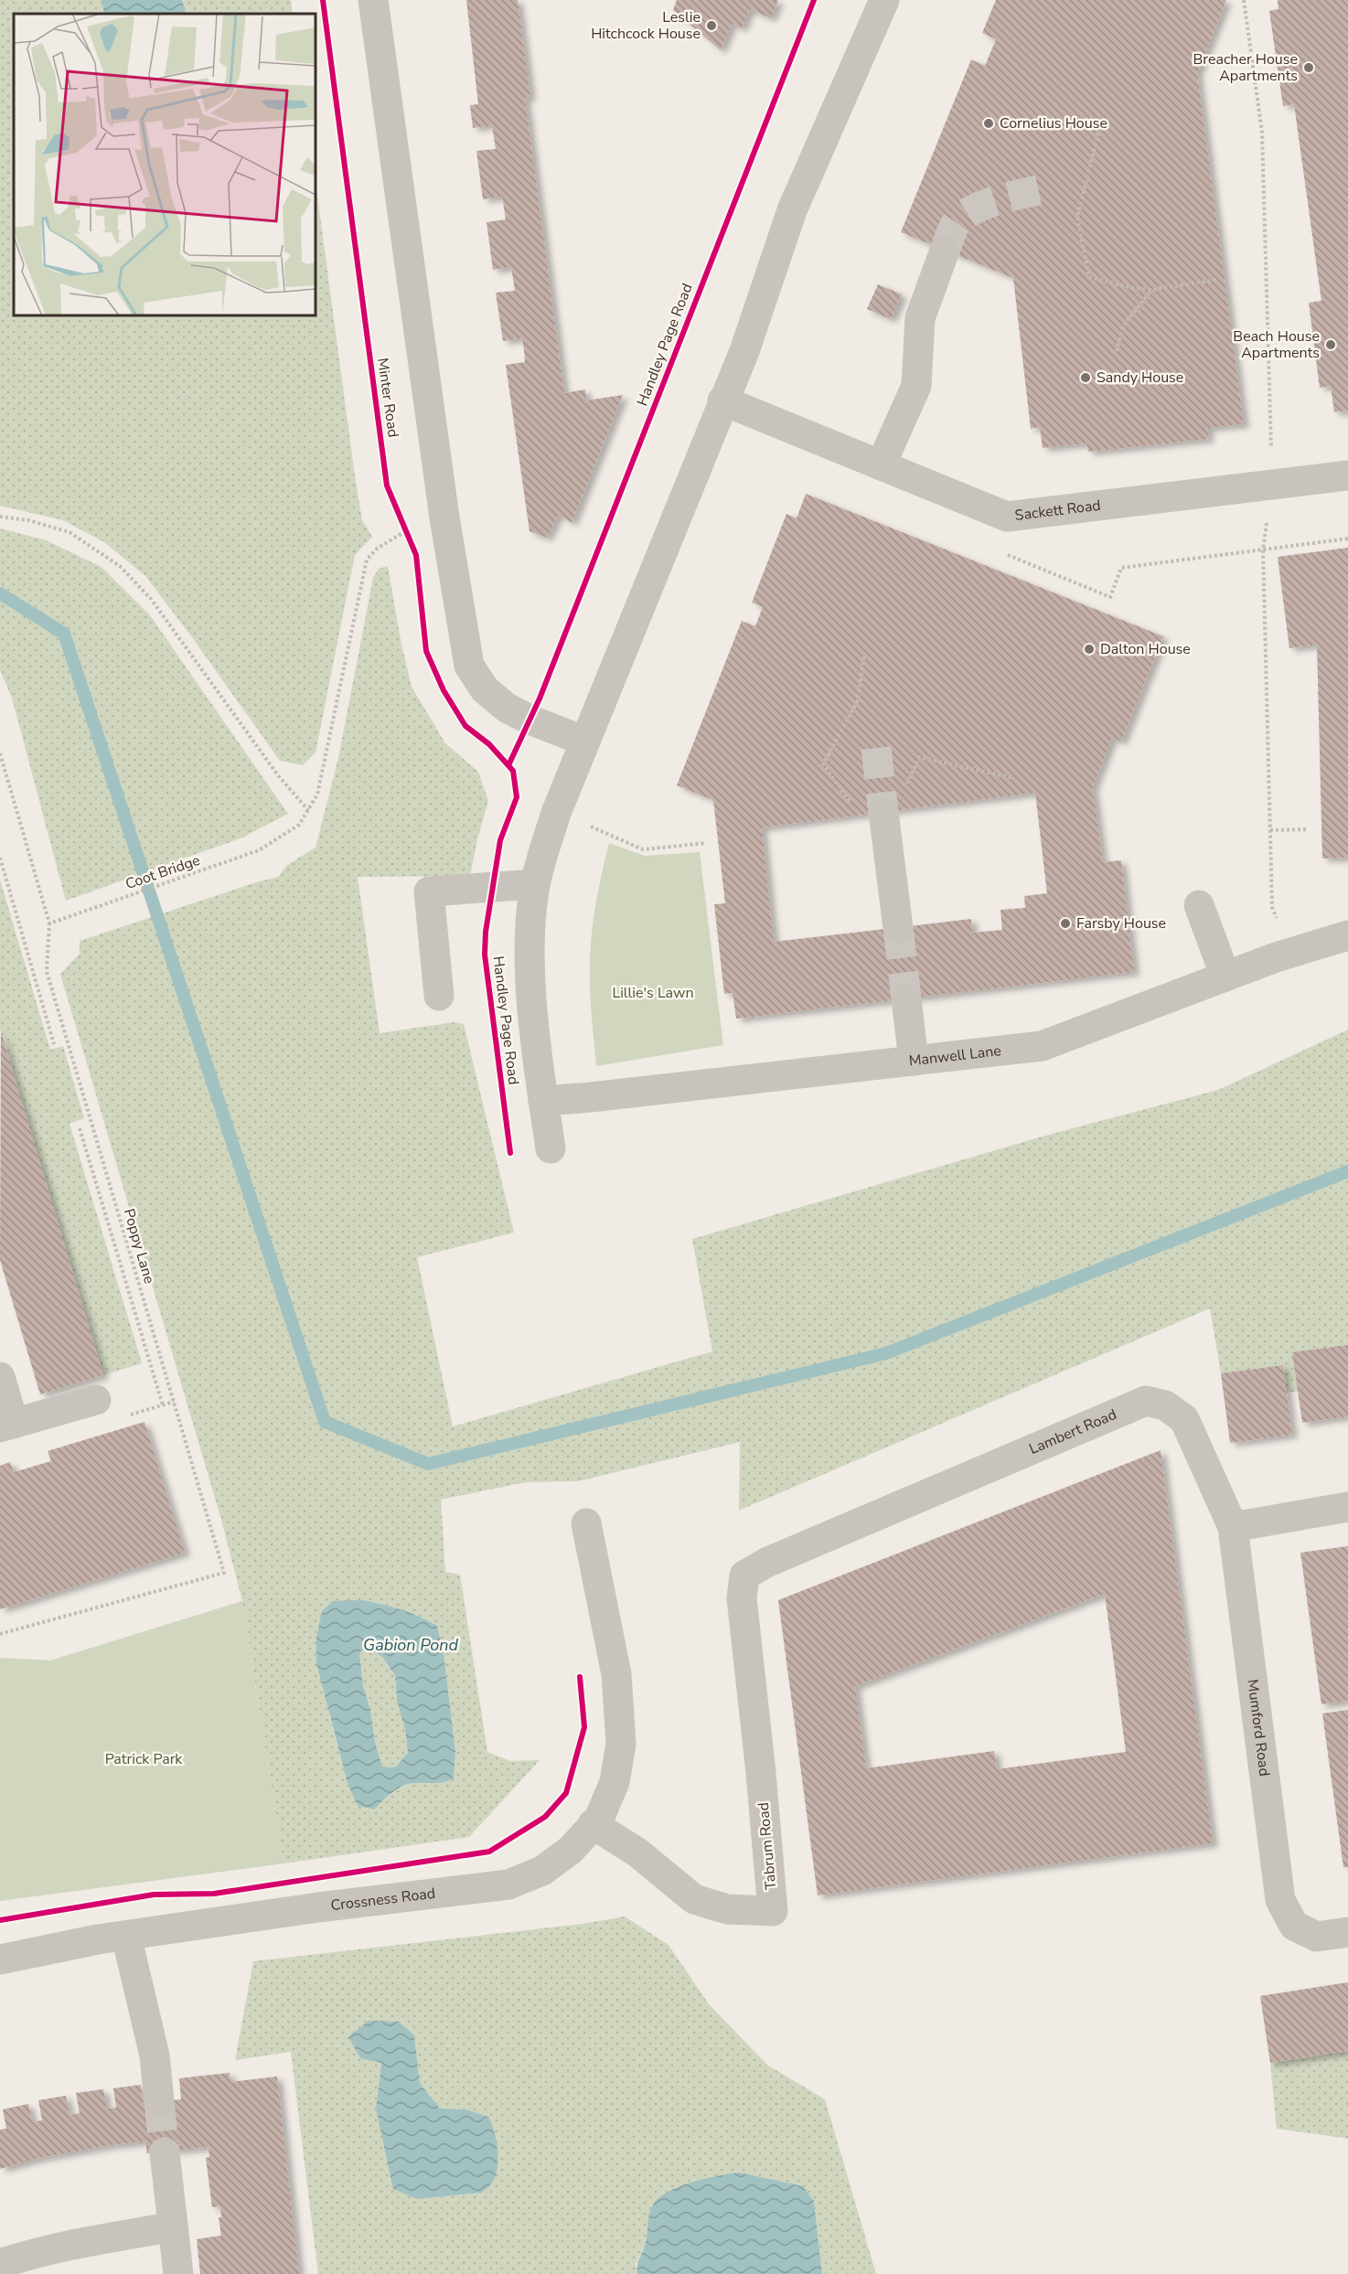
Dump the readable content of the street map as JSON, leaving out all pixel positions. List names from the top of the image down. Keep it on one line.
{"streets":{"street":["Handley Page Road","Sackett Road","Manwell Lane","Lambert Road","Mumford Road","Tabrum Road","Crossness Road"],"path":["Coot Bridge","Poppy Lane"],"cycle path":["Minter Road"]},"crossings":[["Handley Page Road","Sackett Road"],["Handley Page Road","Manwell Lane"],["Coot Bridge","Poppy Lane"],["Lambert Road","Mumford Road"],["Lambert Road","Tabrum Road"],["Tabrum Road","Crossness Road"]],"water":["Gabion Pond"],"parks":["Lillie's Lawn","Patrick Park"],"places":["Leslie Hitchcock House","Breacher House Apartments","Cornelius House","Beach House Apartments","Sandy House","Dalton House","Farsby House"]}
